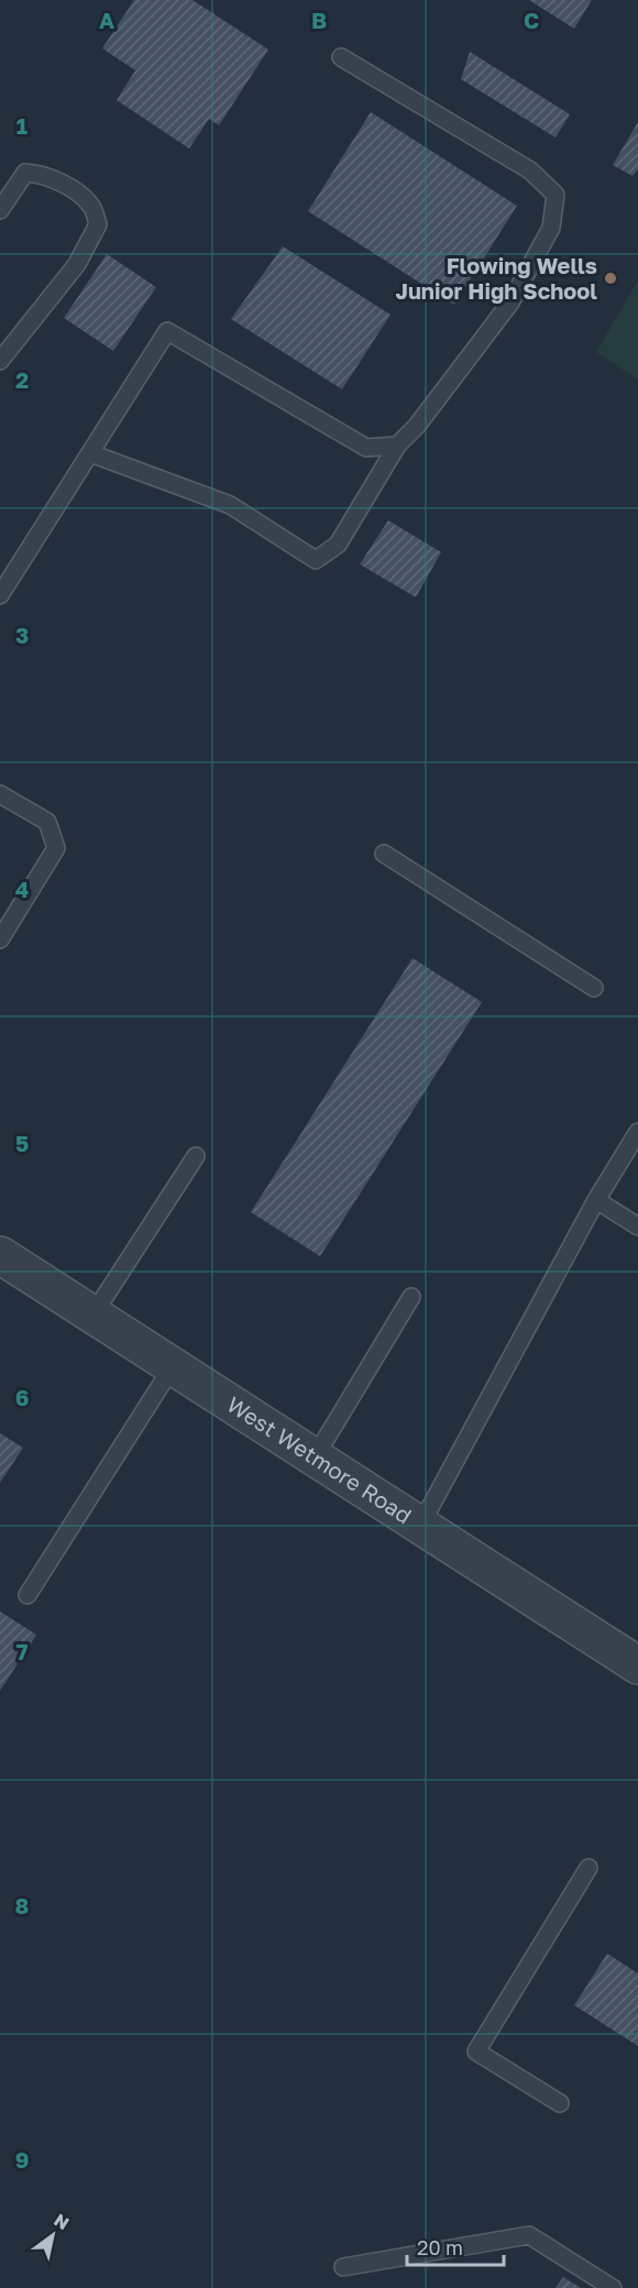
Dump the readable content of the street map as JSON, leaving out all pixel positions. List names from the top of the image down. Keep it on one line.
{"streets":{"street":["West Wetmore Road"]},"places":["Flowing Wells Junior High School"],"scale_bar":"20 m","north":"top right","grid":{"columns":["A","B","C"],"rows":["1","2","3","4","5","6","7","8","9"]}}
